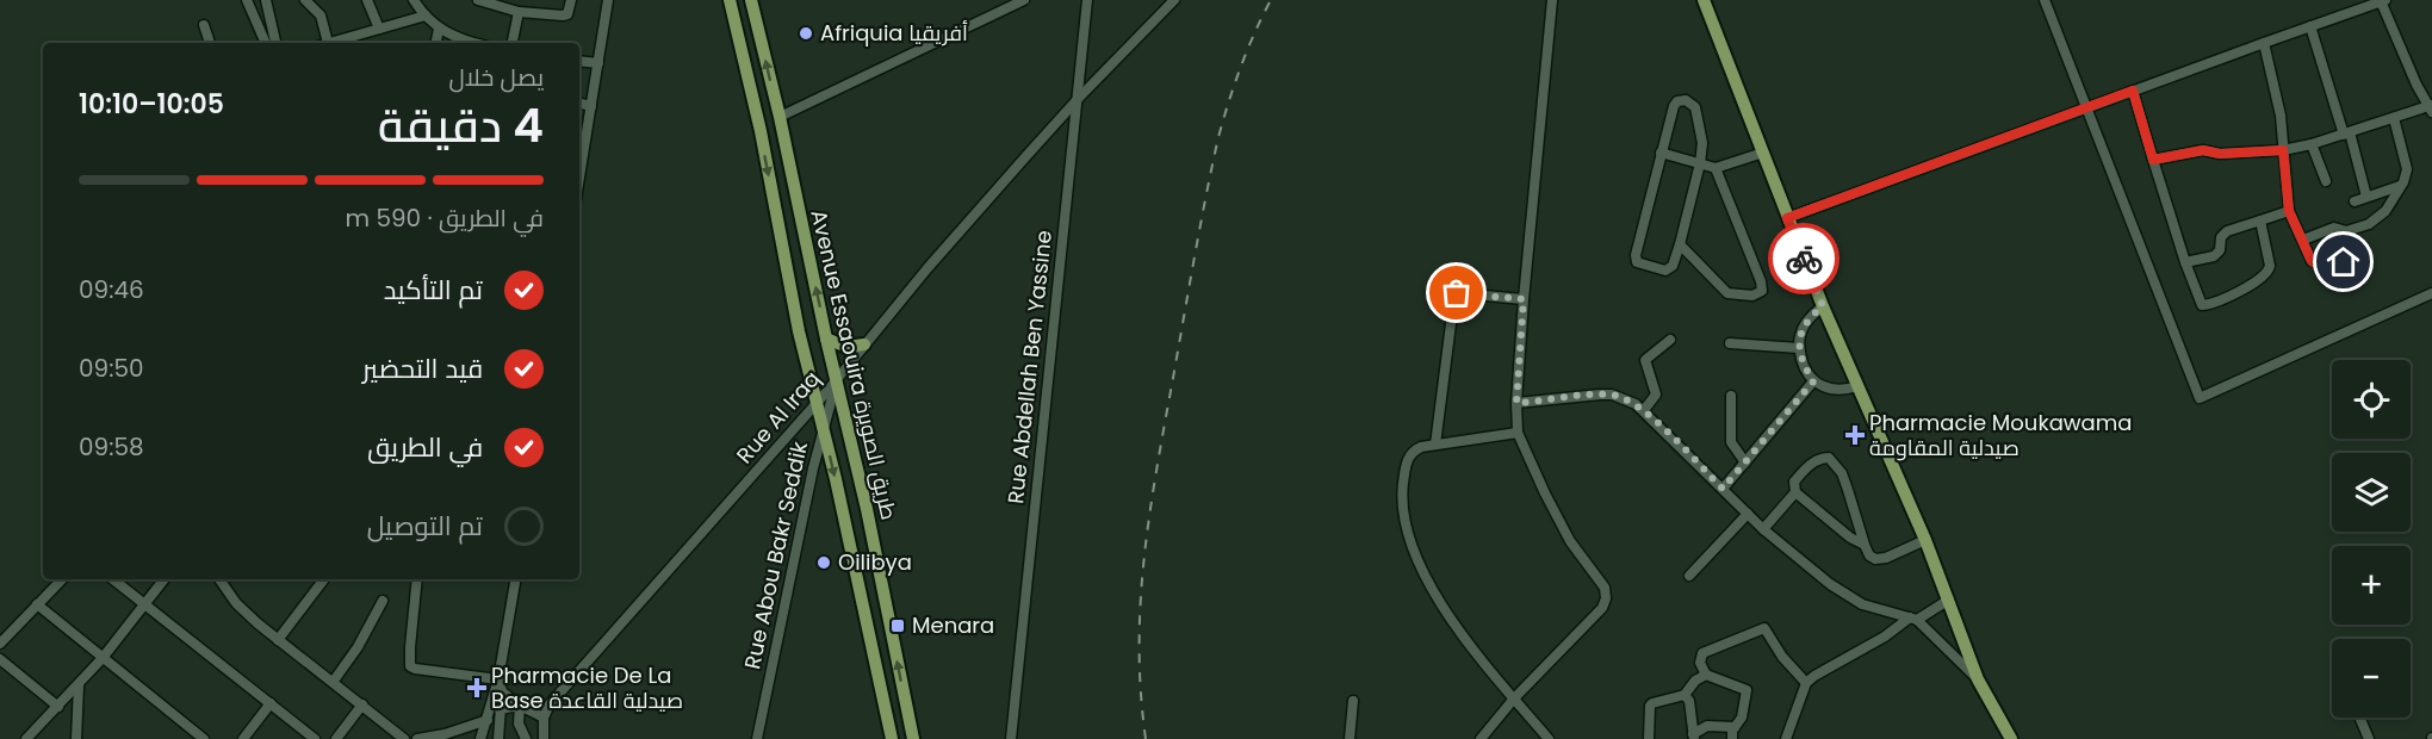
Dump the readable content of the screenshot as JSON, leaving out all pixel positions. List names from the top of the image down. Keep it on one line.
{"streets":{"main road":["Avenue Essaouira طريق الصويرة"],"street":["Rue Abdellah Ben Yassine","Rue Al Iraq","Rue Abou Bakr Seddik"]},"crossings":[["Avenue Essaouira طريق الصويرة","Rue Al Iraq"],["Avenue Essaouira طريق الصويرة","Rue Abou Bakr Seddik"],["Rue Abdellah Ben Yassine","Rue Al Iraq"],["Rue Al Iraq","Rue Abou Bakr Seddik"]],"places":{"other":["Afriquia أفريقيا","Oilibya"],"health":["Pharmacie Moukawama صيدلية المقاومة","Pharmacie De La Base صيدلية القاعدة"],"transit":["Menara"]},"page":{"heading":["4 دقيقة","يصل خلال","10:05–10:10"],"bar":"في الطريق · 590 m","list":[["تم التأكيد","09:46"],["قيد التحضير","09:50"],["في الطريق","09:58"],"تم التوصيل"],"map_buttons":["+","−"]}}
